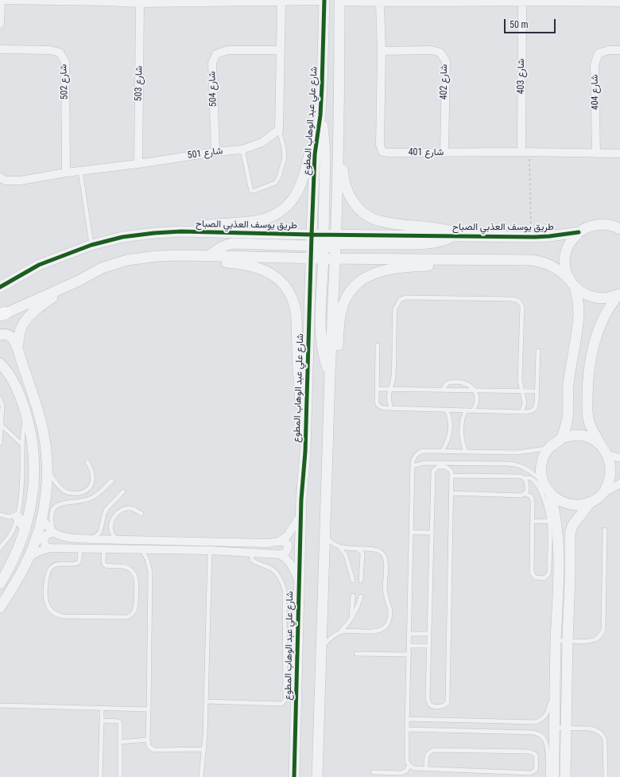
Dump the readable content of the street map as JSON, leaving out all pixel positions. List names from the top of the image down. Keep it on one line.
{"streets":{"street":["شارع 403","شارع 502","شارع 402","شارع 503","شارع 504","شارع 404","شارع علي عبد الوهاب المطوع","شارع 401","شارع 501","طريق يوسف العذبي الصباح"]},"crossings":[["شارع 403","شارع 401"],["شارع 502","شارع 501"],["شارع 402","شارع 401"],["شارع 503","شارع 501"],["شارع 504","شارع 501"],["شارع 404","شارع 401"],["شارع علي عبد الوهاب المطوع","طريق يوسف العذبي الصباح"]],"scale_bar":"50 m"}
